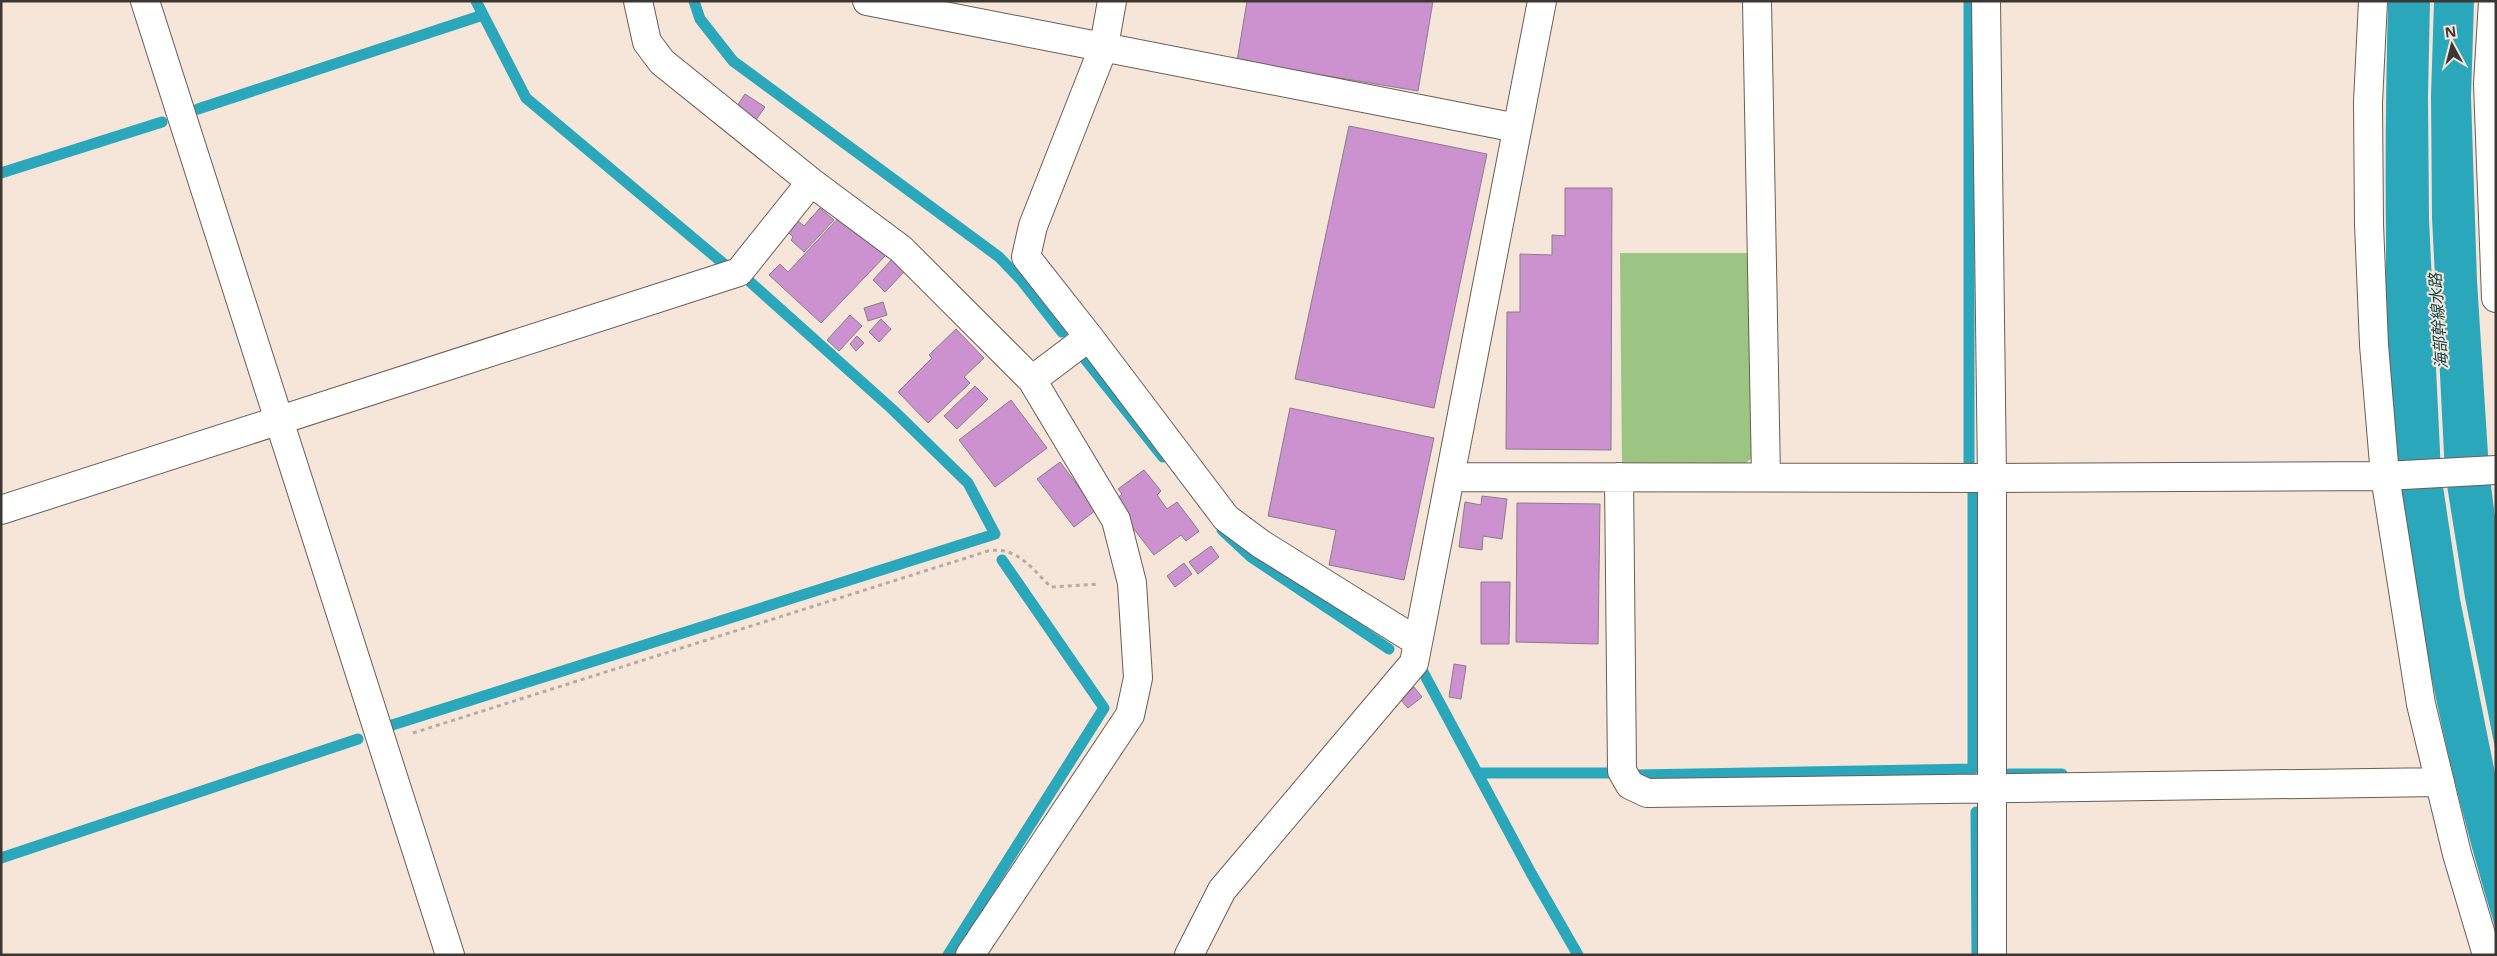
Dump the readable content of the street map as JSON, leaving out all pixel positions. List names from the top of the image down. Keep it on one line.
{"water":["海部幹線水路"],"north":"top"}
